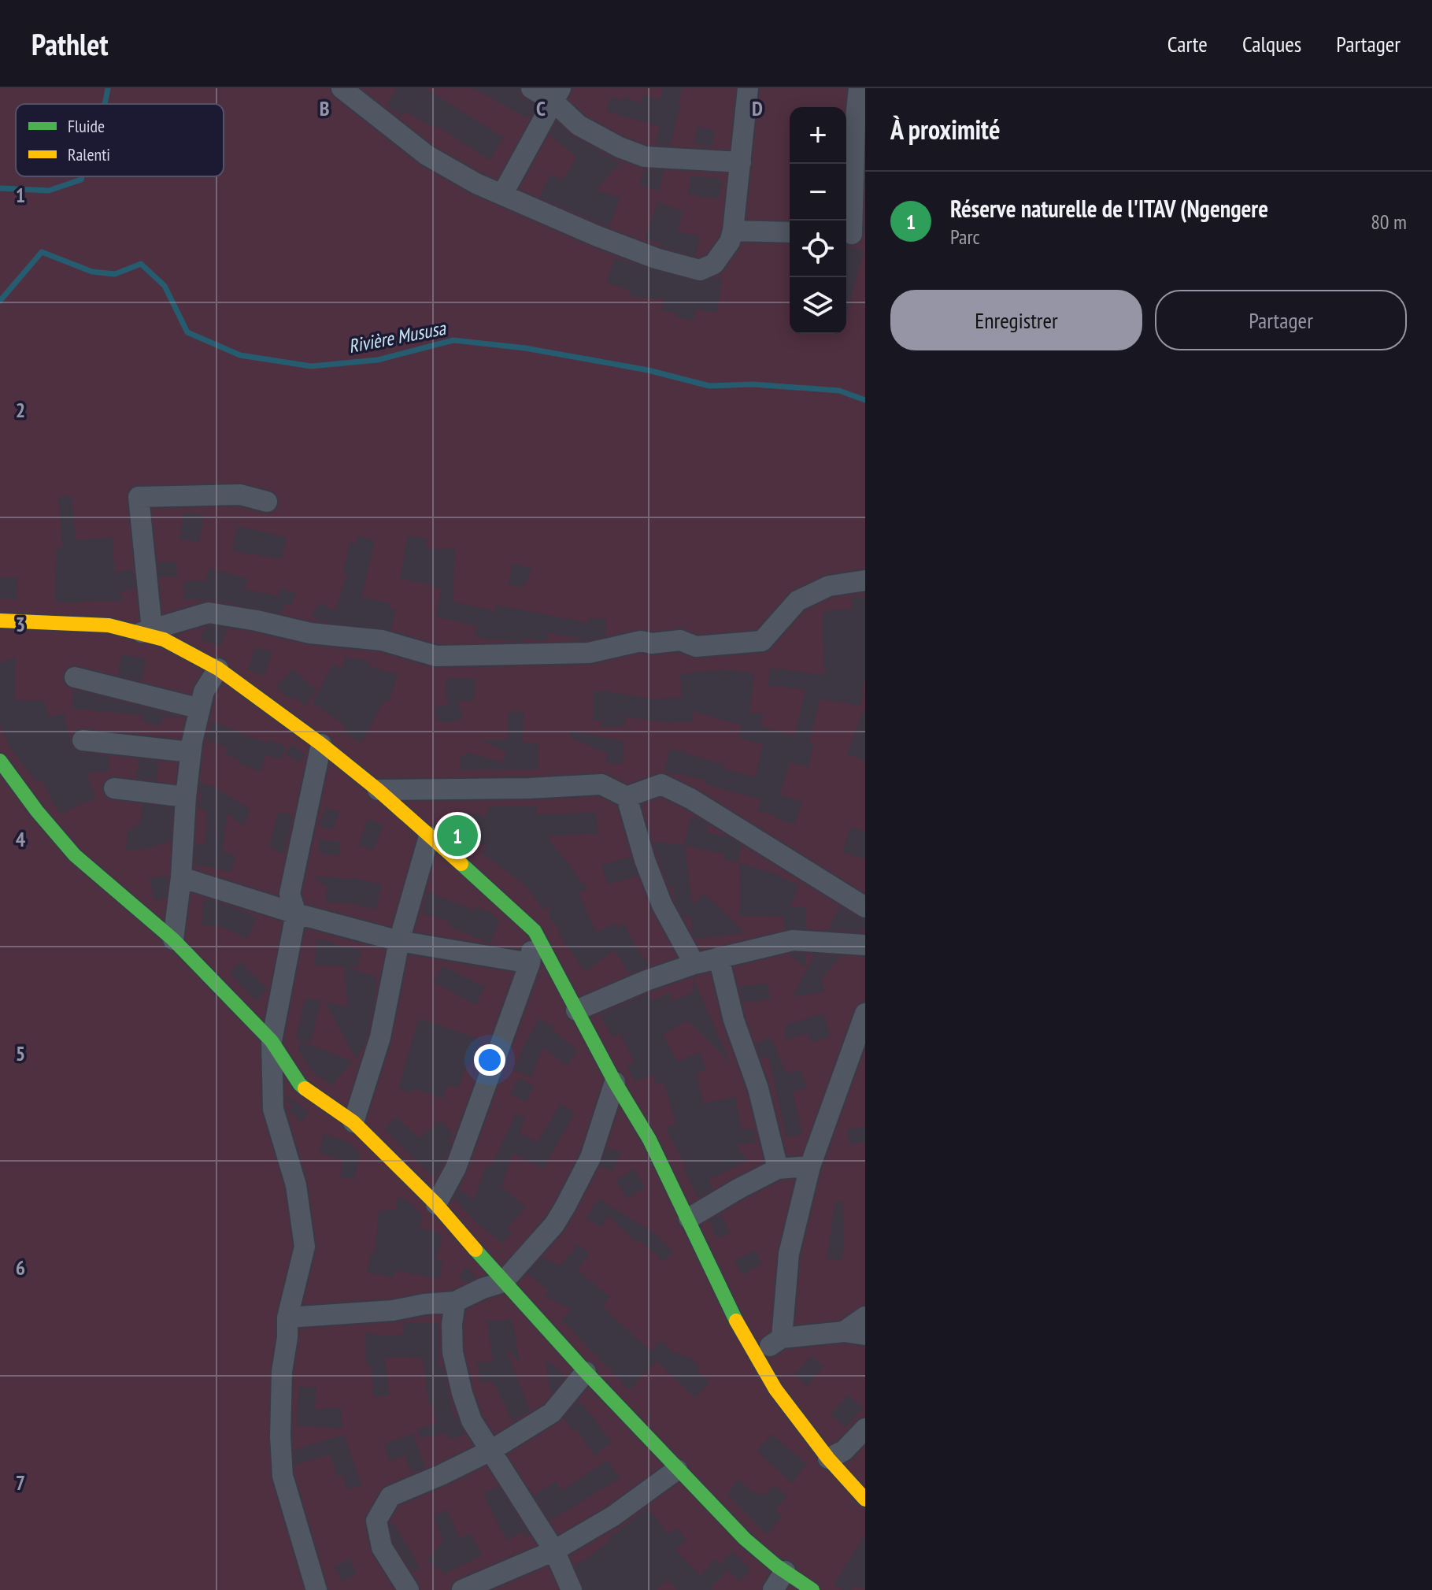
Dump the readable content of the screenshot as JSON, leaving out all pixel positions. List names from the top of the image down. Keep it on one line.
{"water":["Rivière Mususa"],"legend":["Fluide","Ralenti"],"page":{"header":"Pathlet","nav":["Carte","Calques","Partager"],"heading":"À proximité","map_buttons":["+","−"],"list":[{"mark":"1","name":"Réserve naturelle de l'ITAV (Ngengere","note":"Parc","value":"80 m"}],"buttons":["Enregistrer","Partager"],"pins":"1"},"grid":{"columns":["B","C","D"],"rows":["1","2","3","4","5","6","7"]}}
